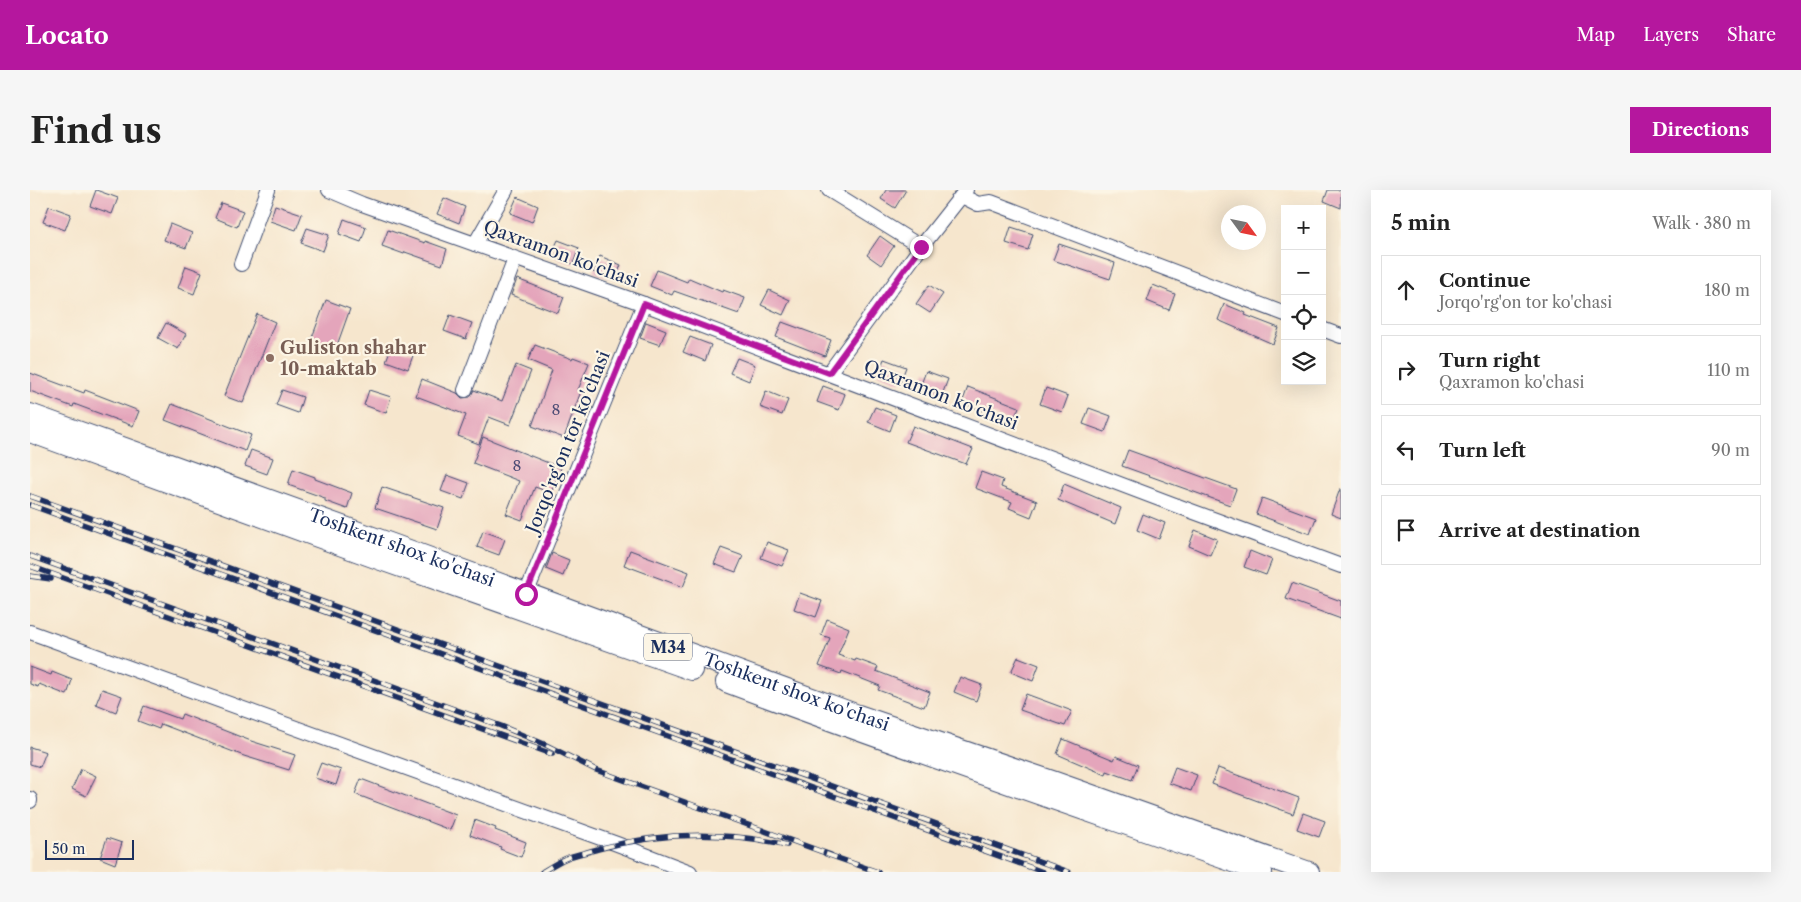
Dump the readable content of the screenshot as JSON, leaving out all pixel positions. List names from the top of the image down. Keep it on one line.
{"streets":{"highway":["Toshkent shox ko'chasi","M34"],"street":["Qaxramon ko'chasi","Jorqo'rg'on tor ko'chasi"]},"crossings":[["Qaxramon ko'chasi","Jorqo'rg'on tor ko'chasi"],["Jorqo'rg'on tor ko'chasi","Toshkent shox ko'chasi"]],"places":["Guliston shahar 10-maktab"],"house_numbers":["8","8"],"scale_bar":"50 m","north":"bottom right","page":{"header":"Locato","nav":["Map","Layers","Share"],"buttons":"Directions","title":"Find us","heading":["5 min","Walk · 380 m"],"map_buttons":["+","−"],"list":[["Continue","Jorqo'rg'on tor ko'chasi","180 m"],["Turn right","Qaxramon ko'chasi","110 m"],["Turn left","90 m"],"Arrive at destination"],"scale":"50 m"}}
